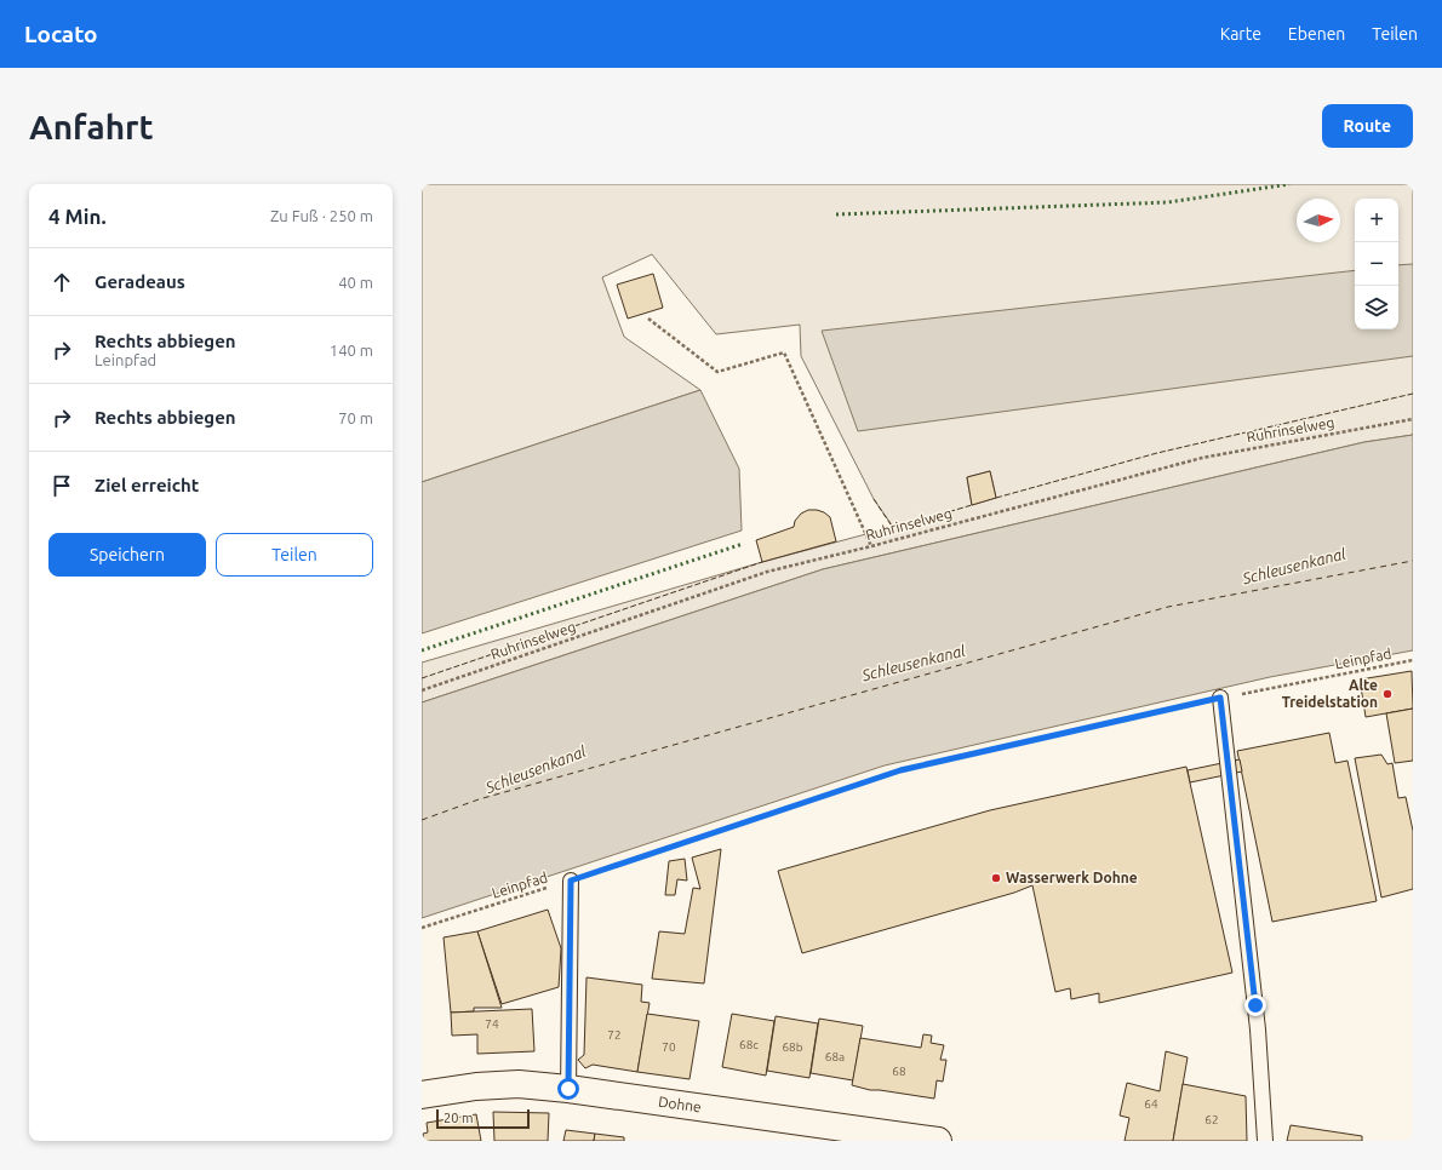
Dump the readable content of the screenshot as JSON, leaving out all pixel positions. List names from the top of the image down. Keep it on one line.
{"streets":{"street":["Dohne"],"path":["Ruhrinselweg","Leinpfad"]},"water":["Schleusenkanal"],"places":["Alte Treidelstation","Wasserwerk Dohne"],"house_numbers":["74","72","68c","70","68b","68a","68","64","62"],"scale_bar":"20 m","north":"right","page":{"header":"Locato","nav":["Karte","Ebenen","Teilen"],"buttons":["Route",["Speichern","Teilen"]],"title":"Anfahrt","heading":["4 Min.","Zu Fuß · 250 m"],"map_buttons":["+","−"],"list":[["Geradeaus","40 m"],["Rechts abbiegen","Leinpfad","140 m"],["Rechts abbiegen","70 m"],"Ziel erreicht"],"scale":"20 m"}}
